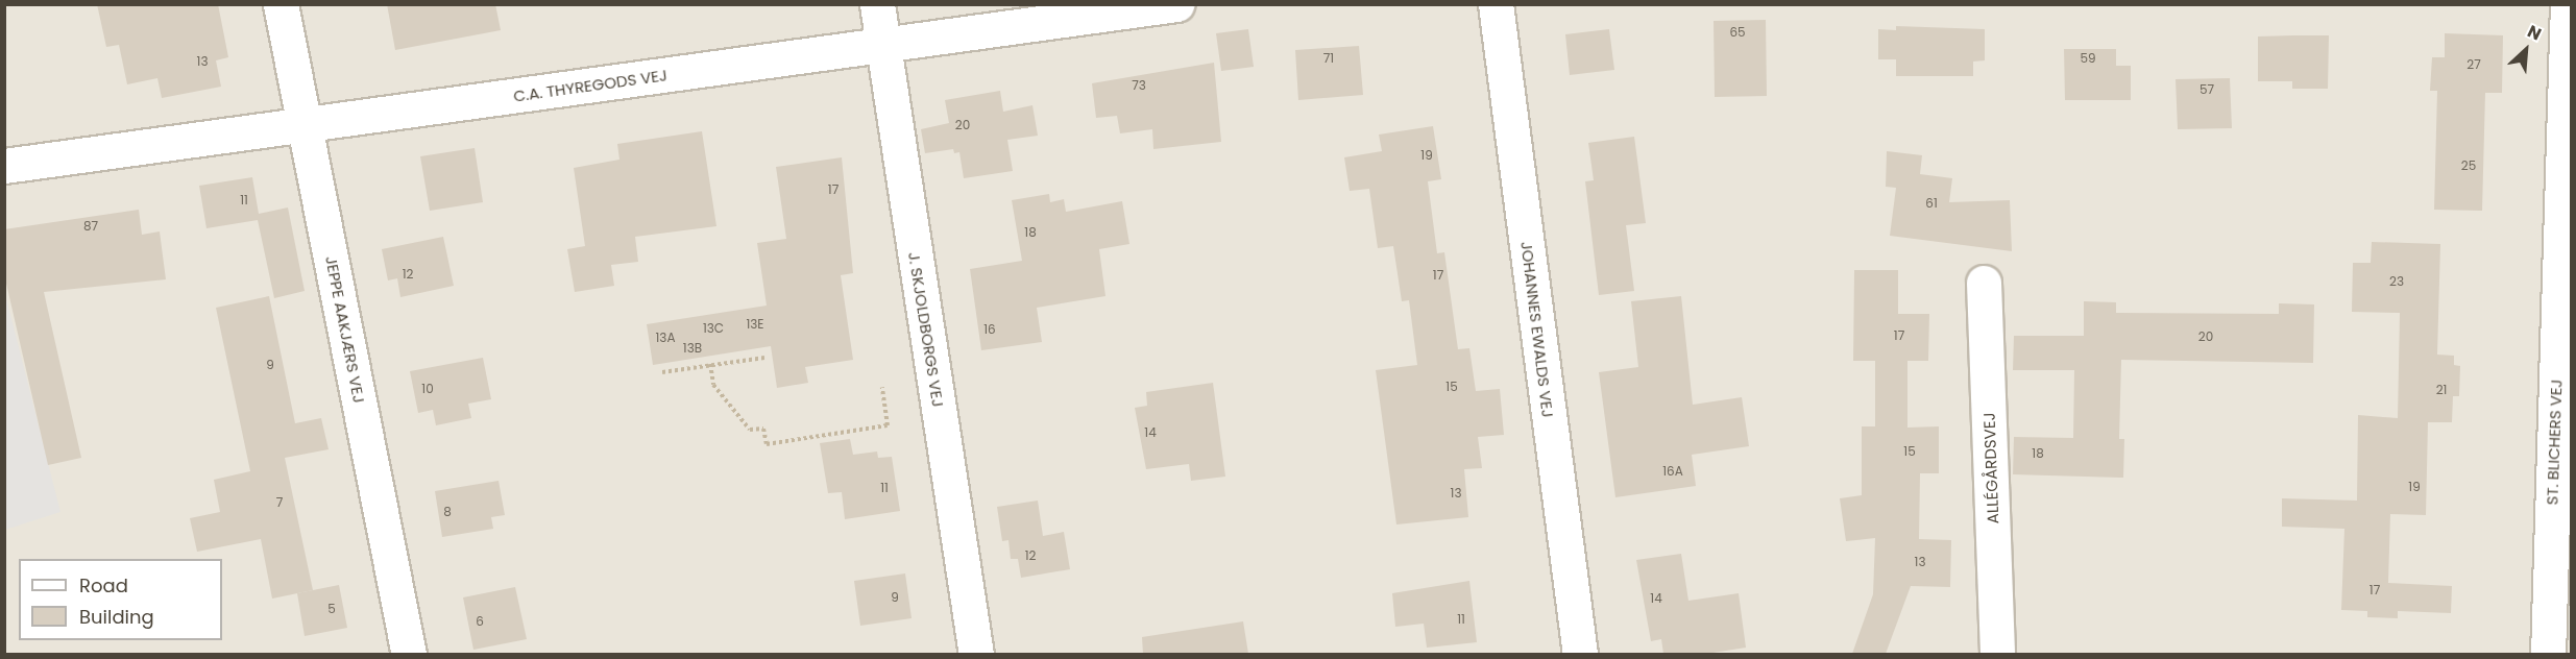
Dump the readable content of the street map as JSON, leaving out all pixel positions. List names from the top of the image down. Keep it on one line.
{"streets":{"street":["C.A. THYREGODS VEJ","JEPPE AAKJÆRS VEJ","J. SKJOLDBORGS VEJ","JOHANNES EWALDS VEJ","ST. BLICHERS VEJ","ALLÉGÅRDSVEJ"]},"crossings":[["C.A. THYREGODS VEJ","JEPPE AAKJÆRS VEJ"],["C.A. THYREGODS VEJ","J. SKJOLDBORGS VEJ"]],"house_numbers":["65","71","59","13","27","73","57","20","19","25","17","11","61","87","18","12","17","23","13E","13C","16","17","20","13A","13B","9","15","10","21","14","15","18","16A","19","11","13","7","8","12","13","17","9","14","5","11","6"],"legend":["Road","Building"],"north":"top right"}
